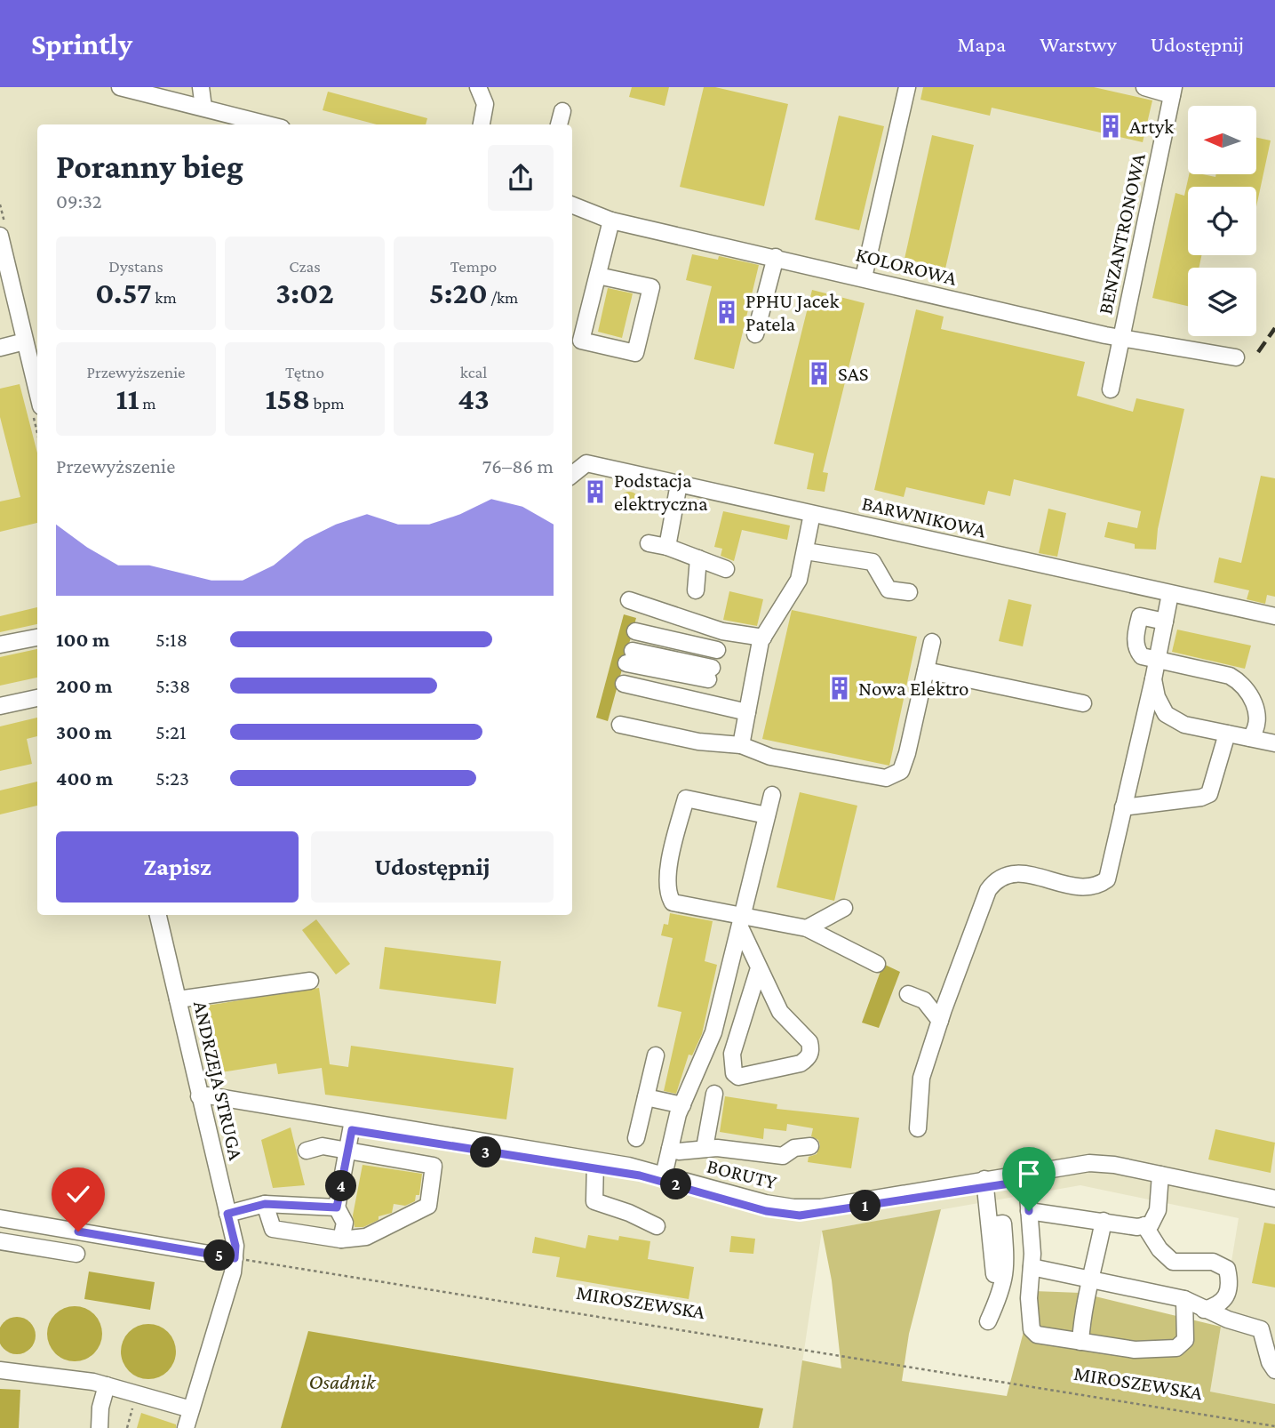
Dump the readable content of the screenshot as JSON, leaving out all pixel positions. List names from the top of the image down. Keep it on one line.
{"streets":{"street":["BENZANTRONOWA","KOLOROWA","BARWNIKOWA","ANDRZEJA STRUGA","BORUTY"],"path":["MIROSZEWSKA"]},"crossings":[["BENZANTRONOWA","KOLOROWA"],["ANDRZEJA STRUGA","BORUTY"],["ANDRZEJA STRUGA","MIROSZEWSKA"]],"water":["Osadnik"],"places":{"building":["Artyk","PPHU Jacek Patela","SAS","Podstacja elektryczna","Nowa Elektro"]},"north":"left","page":{"header":"Sprintly","nav":["Mapa","Warstwy","Udostępnij"],"heading":["Poranny bieg","09:32"],"stats":[["Dystans","0.57 km"],["Czas","3:02"],["Tempo","5:20 /km"],["Przewyższenie","11 m"],["Tętno","158 bpm"],["kcal","43"]],"chart":["Przewyższenie","76–86 m"],"list":[{"name":"100 m","note":"5:18"},{"name":"200 m","note":"5:38"},{"name":"300 m","note":"5:21"},{"name":"400 m","note":"5:23"}],"buttons":["Zapisz","Udostępnij"],"pins":["3","2","4","1","5"]}}
